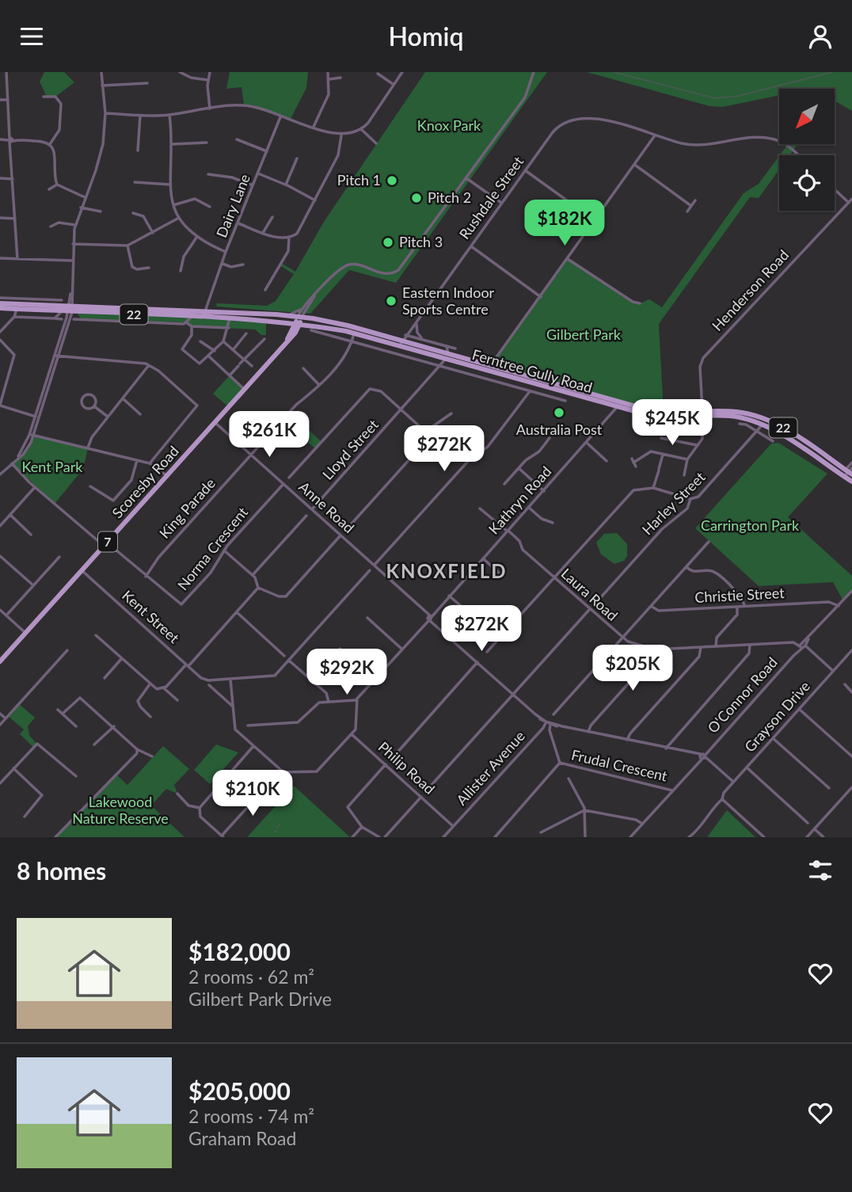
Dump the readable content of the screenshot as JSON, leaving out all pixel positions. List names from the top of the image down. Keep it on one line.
{"streets":{"main road":["22","Ferntree Gully Road","Scoresby Road","7"],"street":["Rushdale Street","Dairy Lane","Henderson Road","Lloyd Street","Kathryn Road","Harley Street","Anne Road","King Parade","Norma Crescent","Laura Road","Christie Street","Kent Street","O'Connor Road","Grayson Drive","Frudal Crescent","Philip Road","Allister Avenue"]},"crossings":[["Rushdale Street","Ferntree Gully Road"],["Dairy Lane","Ferntree Gully Road"],["Henderson Road","Ferntree Gully Road"],["Ferntree Gully Road","Lloyd Street"],["Ferntree Gully Road","Scoresby Road"],["Ferntree Gully Road","Kathryn Road"],["Ferntree Gully Road","Harley Street"],["Ferntree Gully Road","King Parade"],["Ferntree Gully Road","7"],["Lloyd Street","Anne Road"],["Scoresby Road","Anne Road"],["Scoresby Road","7"],["Scoresby Road","Norma Crescent"],["Scoresby Road","Kent Street"],["Kathryn Road","Anne Road"],["Kathryn Road","Laura Road"],["Anne Road","King Parade"],["Anne Road","Norma Crescent"],["Anne Road","O'Connor Road"],["Anne Road","Grayson Drive"],["Anne Road","Allister Avenue"],["King Parade","Norma Crescent"],["Laura Road","O'Connor Road"],["Christie Street","O'Connor Road"],["Philip Road","Allister Avenue"]],"districts":["KNOXFIELD"],"parks":["Knox Park","Gilbert Park","Kent Park","Carrington Park","Lakewood Nature Reserve"],"places":["Pitch 1","Pitch 2","Pitch 3","Eastern Indoor Sports Centre","Australia Post"],"north":"bottom left","page":{"header":"Homiq","price":["$182K","$245K","$261K","$272K","$272K","$205K","$292K","$210K"],"heading":"8 homes","list":[{"name":"$182,000","note":"2 rooms · 62 m² · Gilbert Park Drive"},{"name":"$205,000","note":"2 rooms · 74 m² · Graham Road"}]}}
